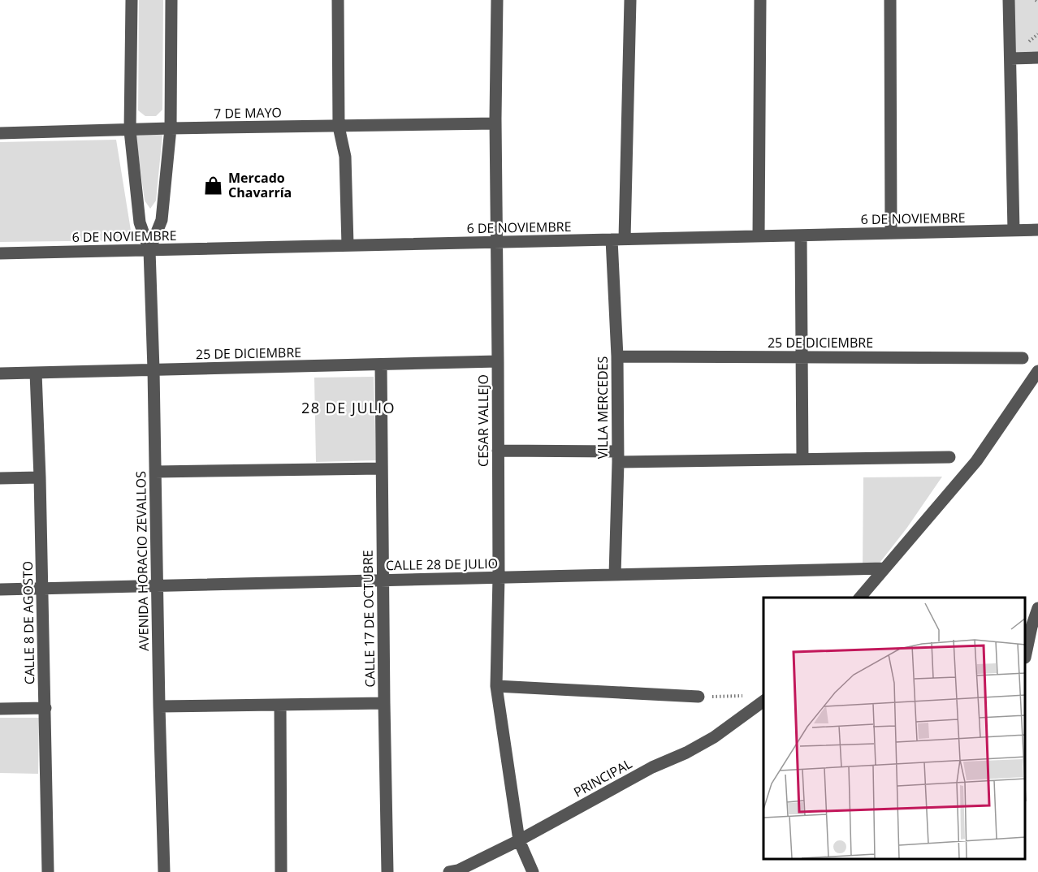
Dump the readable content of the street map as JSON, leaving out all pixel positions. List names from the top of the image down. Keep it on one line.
{"streets":{"street":["7 DE MAYO","6 DE NOVIEMBRE","25 DE DICIEMBRE","VILLA MERCEDES","CESAR VALLEJO","AVENIDA HORACIO ZEVALLOS","CALLE 28 DE JULIO","CALLE 17 DE OCTUBRE","CALLE 8 DE AGOSTO","PRINCIPAL"]},"crossings":[["7 DE MAYO","CESAR VALLEJO"],["7 DE MAYO","AVENIDA HORACIO ZEVALLOS"],["6 DE NOVIEMBRE","VILLA MERCEDES"],["6 DE NOVIEMBRE","CESAR VALLEJO"],["6 DE NOVIEMBRE","AVENIDA HORACIO ZEVALLOS"],["25 DE DICIEMBRE","VILLA MERCEDES"],["25 DE DICIEMBRE","CESAR VALLEJO"],["25 DE DICIEMBRE","AVENIDA HORACIO ZEVALLOS"],["25 DE DICIEMBRE","CALLE 17 DE OCTUBRE"],["25 DE DICIEMBRE","CALLE 8 DE AGOSTO"],["VILLA MERCEDES","CALLE 28 DE JULIO"],["CESAR VALLEJO","CALLE 28 DE JULIO"],["CESAR VALLEJO","PRINCIPAL"],["AVENIDA HORACIO ZEVALLOS","CALLE 28 DE JULIO"],["CALLE 28 DE JULIO","CALLE 17 DE OCTUBRE"],["CALLE 28 DE JULIO","CALLE 8 DE AGOSTO"]],"districts":["28 DE JULIO"],"places":{"shop":["Mercado Chavarría"]}}
